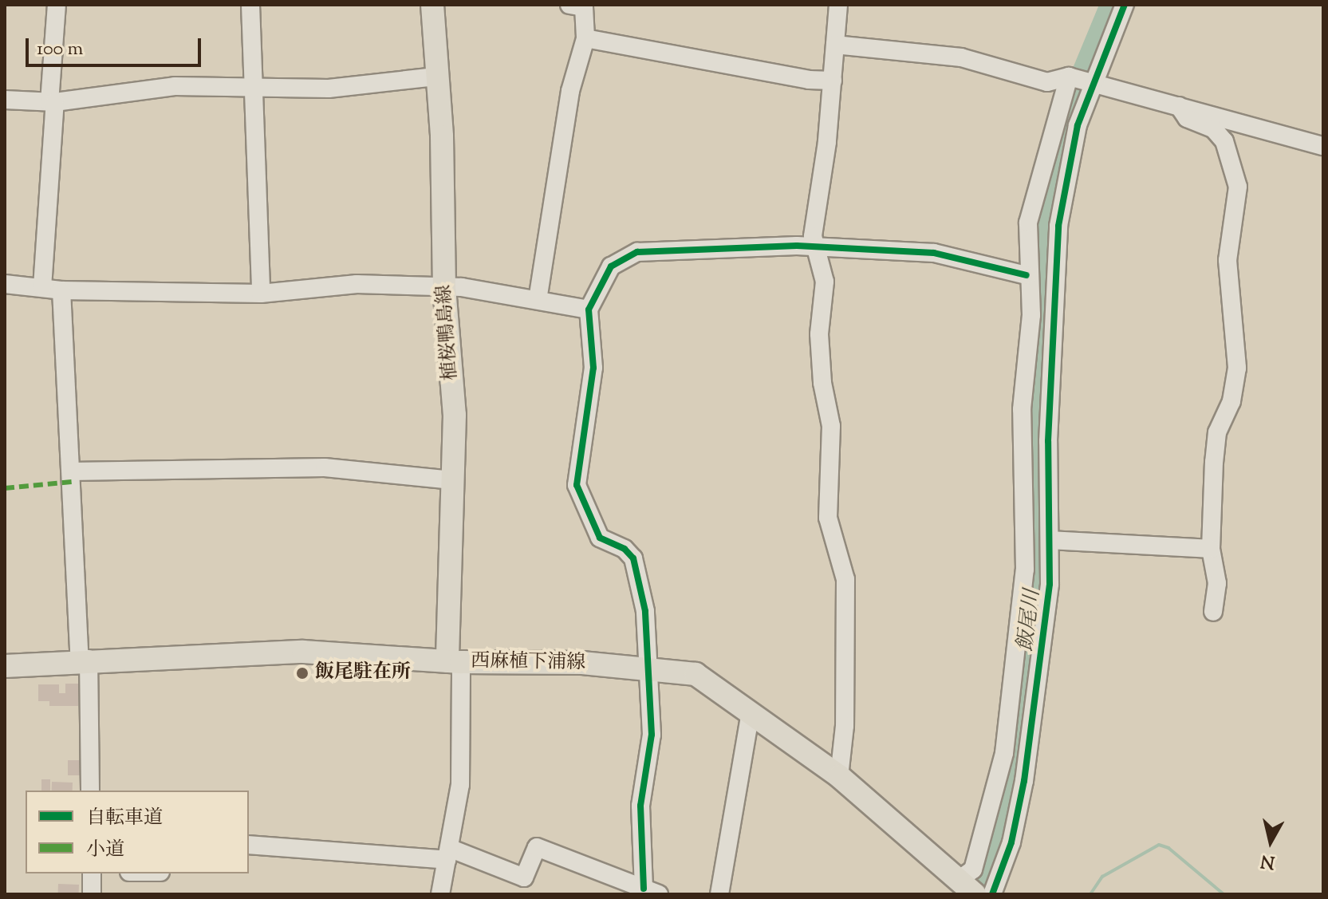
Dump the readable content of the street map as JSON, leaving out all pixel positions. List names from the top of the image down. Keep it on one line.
{"streets":{"main road":["植桜鴨島線","西麻植下浦線"]},"crossings":[["植桜鴨島線","西麻植下浦線"]],"water":["飯尾川"],"places":["飯尾駐在所"],"legend":["自転車道","小道"],"scale_bar":"100 m","north":"bottom"}
